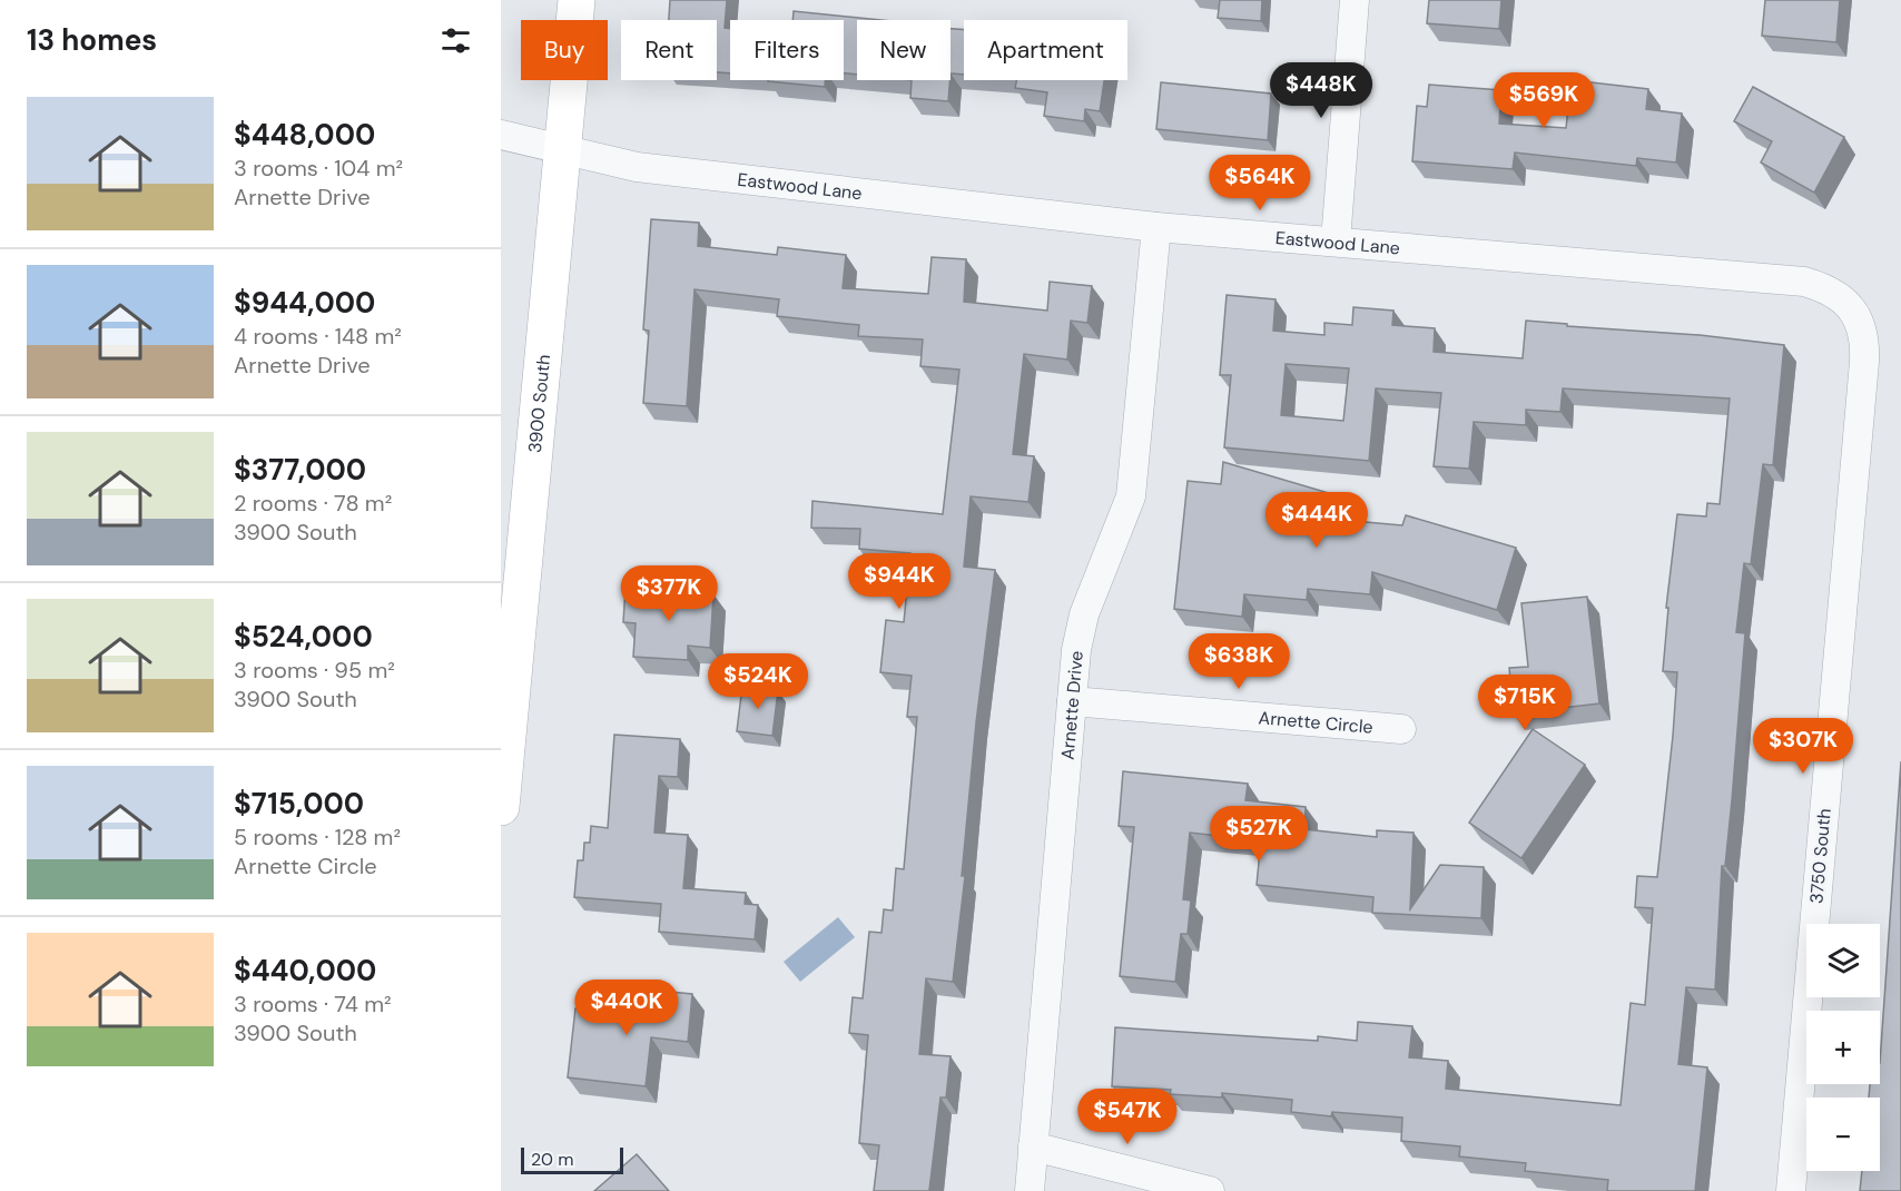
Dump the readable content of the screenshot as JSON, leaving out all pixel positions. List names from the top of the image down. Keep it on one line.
{"streets":{"main road":["3900 South"],"street":["Eastwood Lane","Arnette Drive","Arnette Circle","3750 South"]},"crossings":[["Eastwood Lane","3900 South"],["Eastwood Lane","Arnette Drive"],["Eastwood Lane","3750 South"],["Arnette Drive","Arnette Circle"]],"scale_bar":"20 m","page":{"heading":"13 homes","chip":["Buy","Rent","Filters","New","Apartment"],"price":["$448K","$569K","$564K","$444K","$944K","$377K","$638K","$524K","$715K","$307K","$527K","$440K","$547K"],"list":[{"name":"$448,000","note":"3 rooms · 104 m² · Arnette Drive"},{"name":"$944,000","note":"4 rooms · 148 m² · Arnette Drive"},{"name":"$377,000","note":"2 rooms · 78 m² · 3900 South"},{"name":"$524,000","note":"3 rooms · 95 m² · 3900 South"},{"name":"$715,000","note":"5 rooms · 128 m² · Arnette Circle"},{"name":"$440,000","note":"3 rooms · 74 m² · 3900 South"}],"map_buttons":["+","−"],"scale":"20 m"}}
